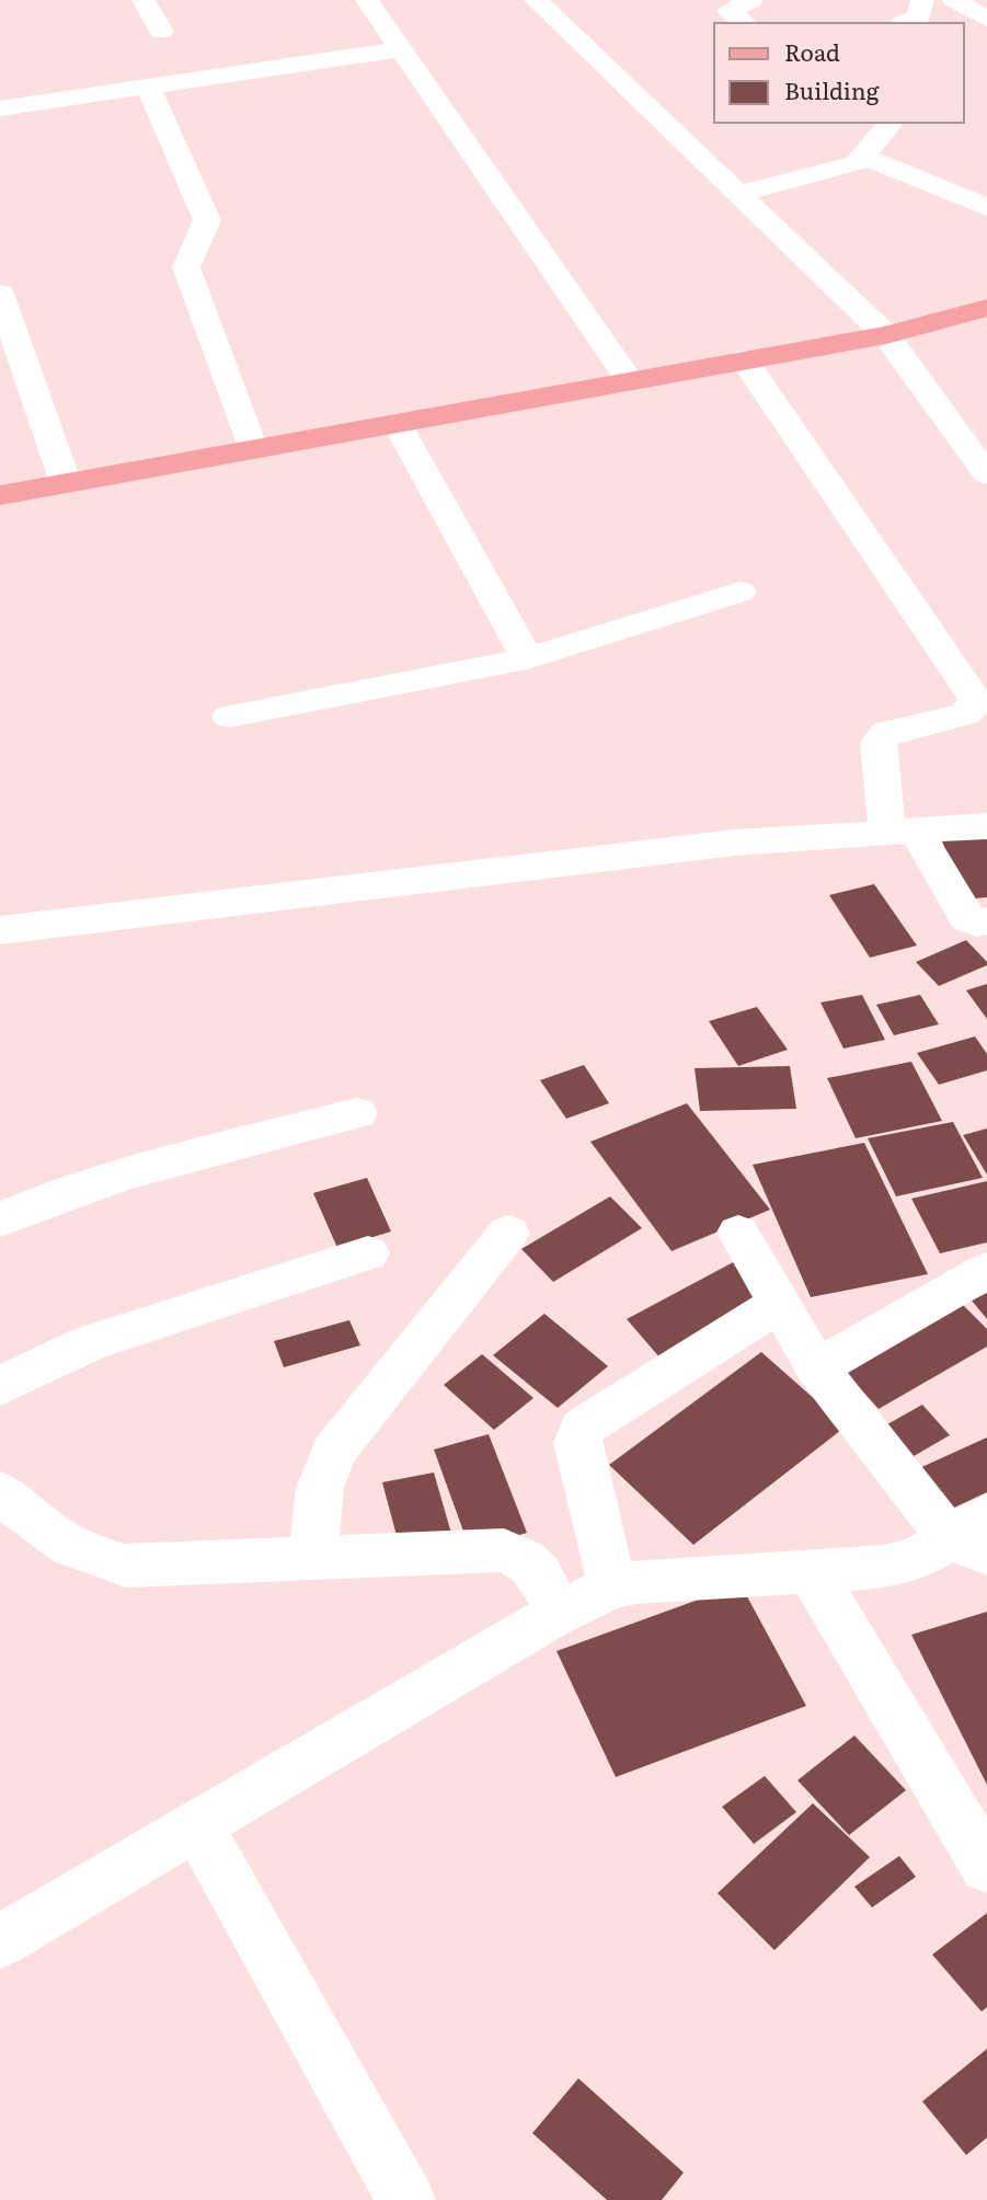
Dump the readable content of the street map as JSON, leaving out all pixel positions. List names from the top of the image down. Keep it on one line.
{"legend":["Road","Building"]}
